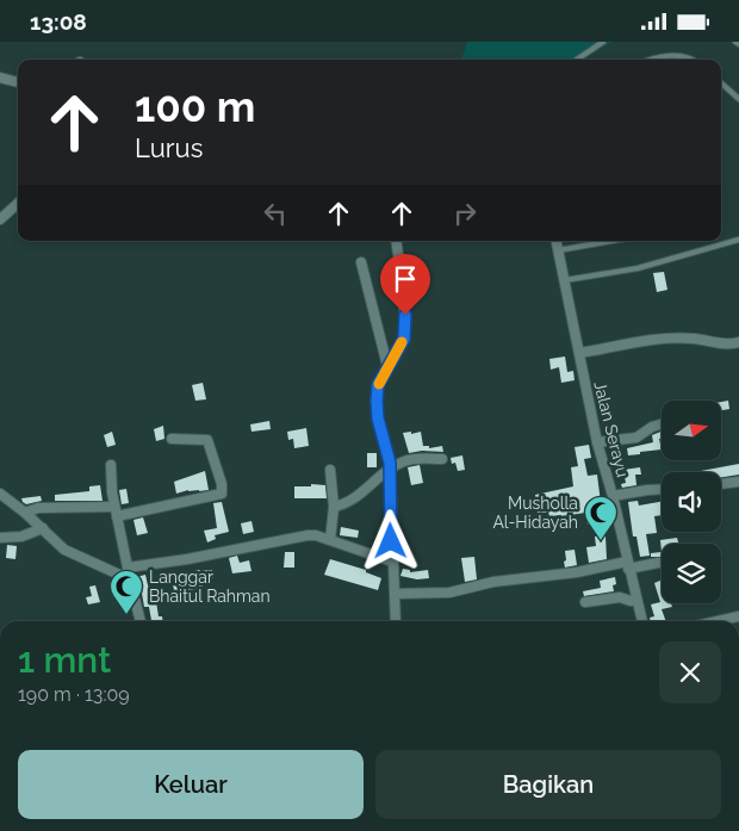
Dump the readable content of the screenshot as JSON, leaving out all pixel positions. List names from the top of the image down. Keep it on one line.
{"streets":{"street":["Jalan Serayu"]},"places":{"mosque":["Musholla Al-Hidayah","Langgar Bhaitul Rahman"]},"north":"right","page":{"status":"13:08","turn":["100 m","Lurus"],"heading":["1 mnt","190 m · 13:09"],"buttons":["Keluar","Bagikan"]}}
